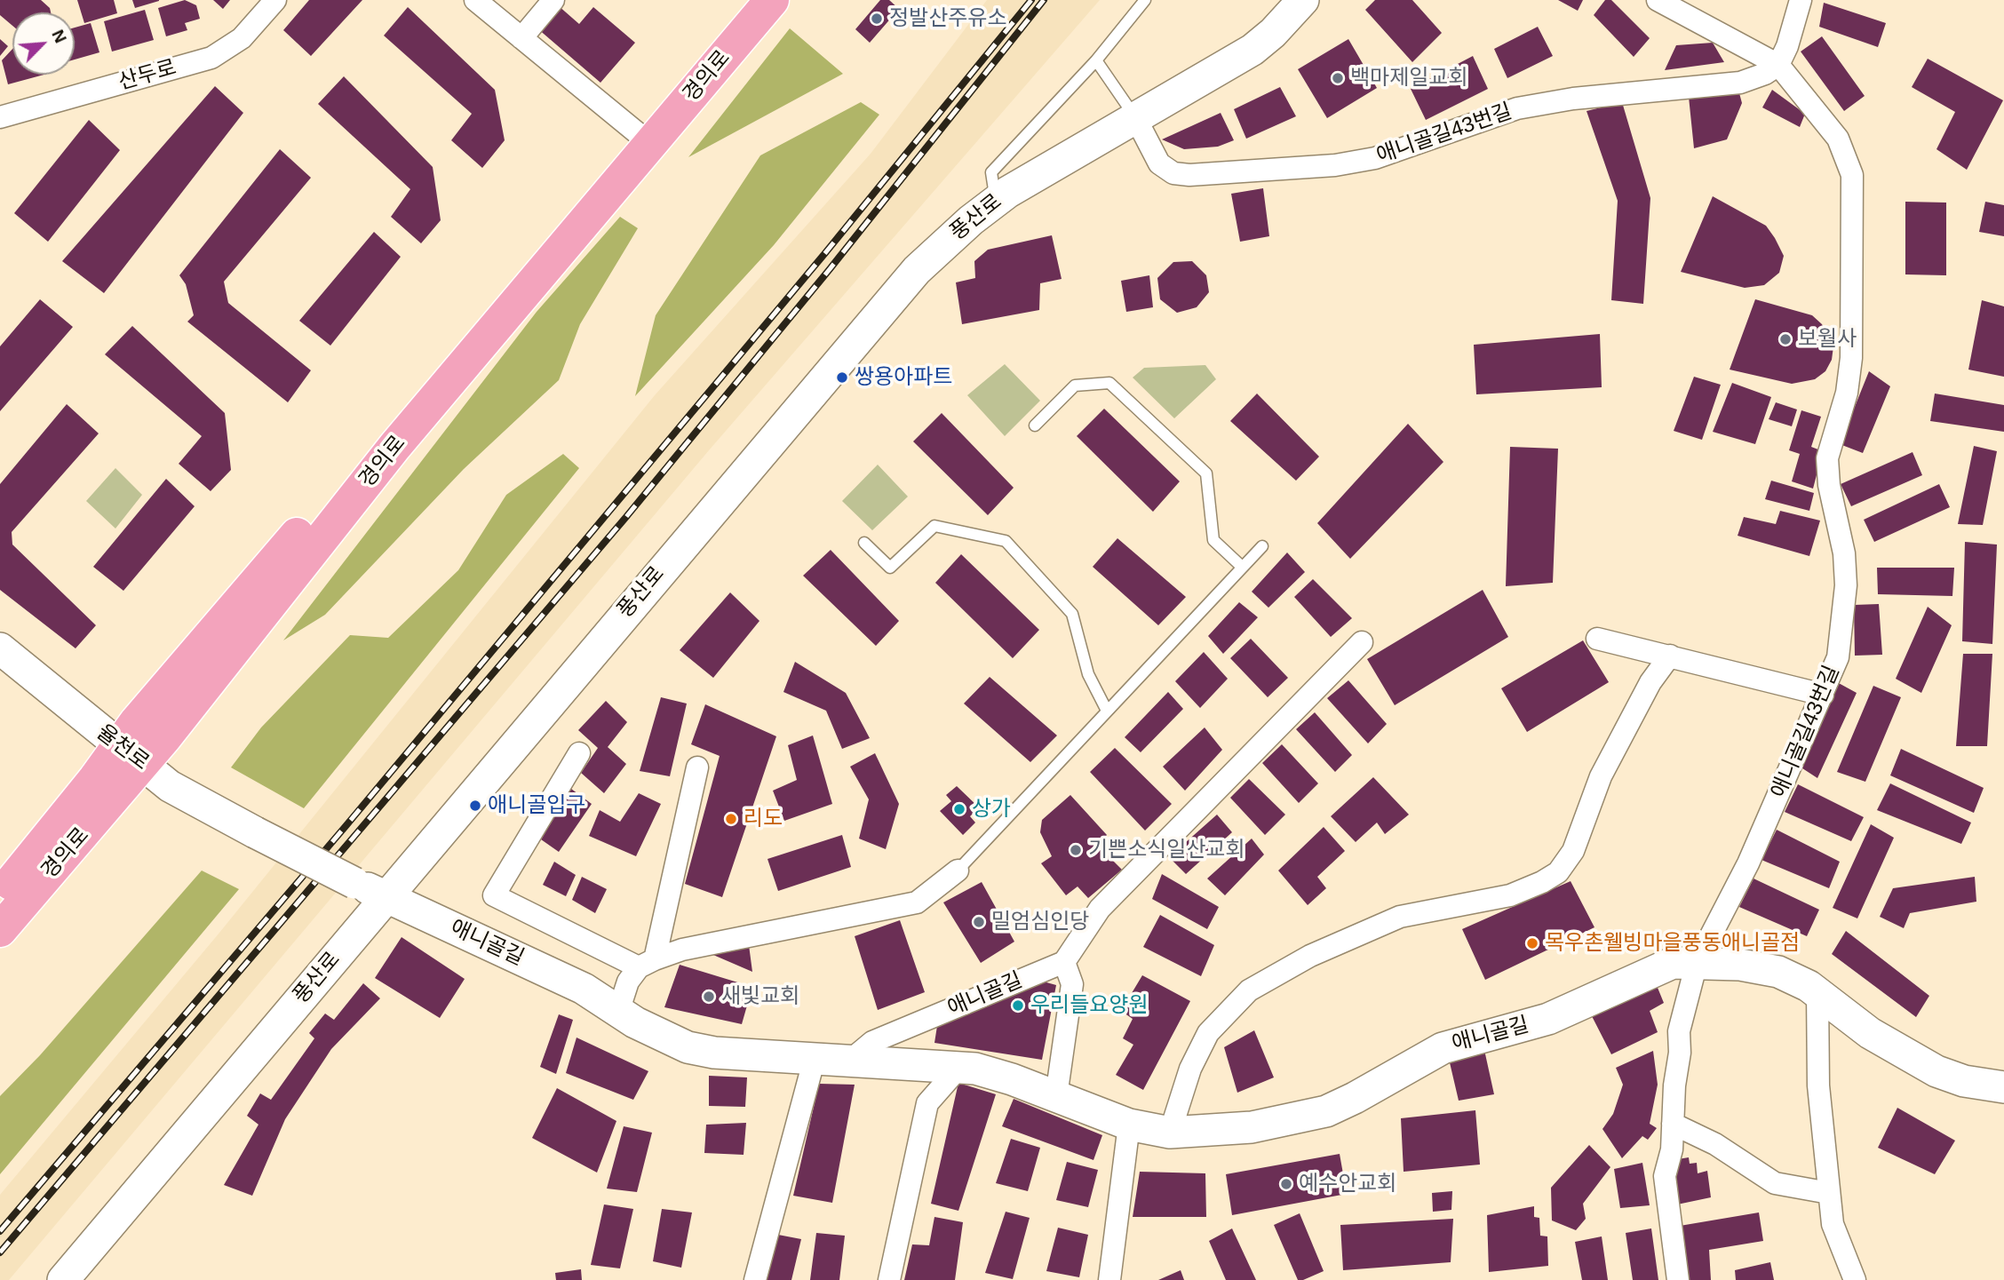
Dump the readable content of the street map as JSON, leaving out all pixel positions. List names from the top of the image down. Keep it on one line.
{"streets":{"main road":["경의로","풍산로","율천로","애니골길"],"street":["산두로","애니골길43번길"]},"crossings":[["경의로","율천로"],["애니골길43번길","풍산로"],["애니골길43번길","애니골길"],["풍산로","율천로"],["풍산로","애니골길"],["율천로","애니골길"]],"places":["정발산주유소","백마제일교회","보월사","쌍용아파트","애니골입구","상가","리도","기쁜소식일산교회","밀엄심인당","목우촌웰빙마을풍동애니골점","새빛교회","우리들요양원","예수안교회"],"north":"top right"}
